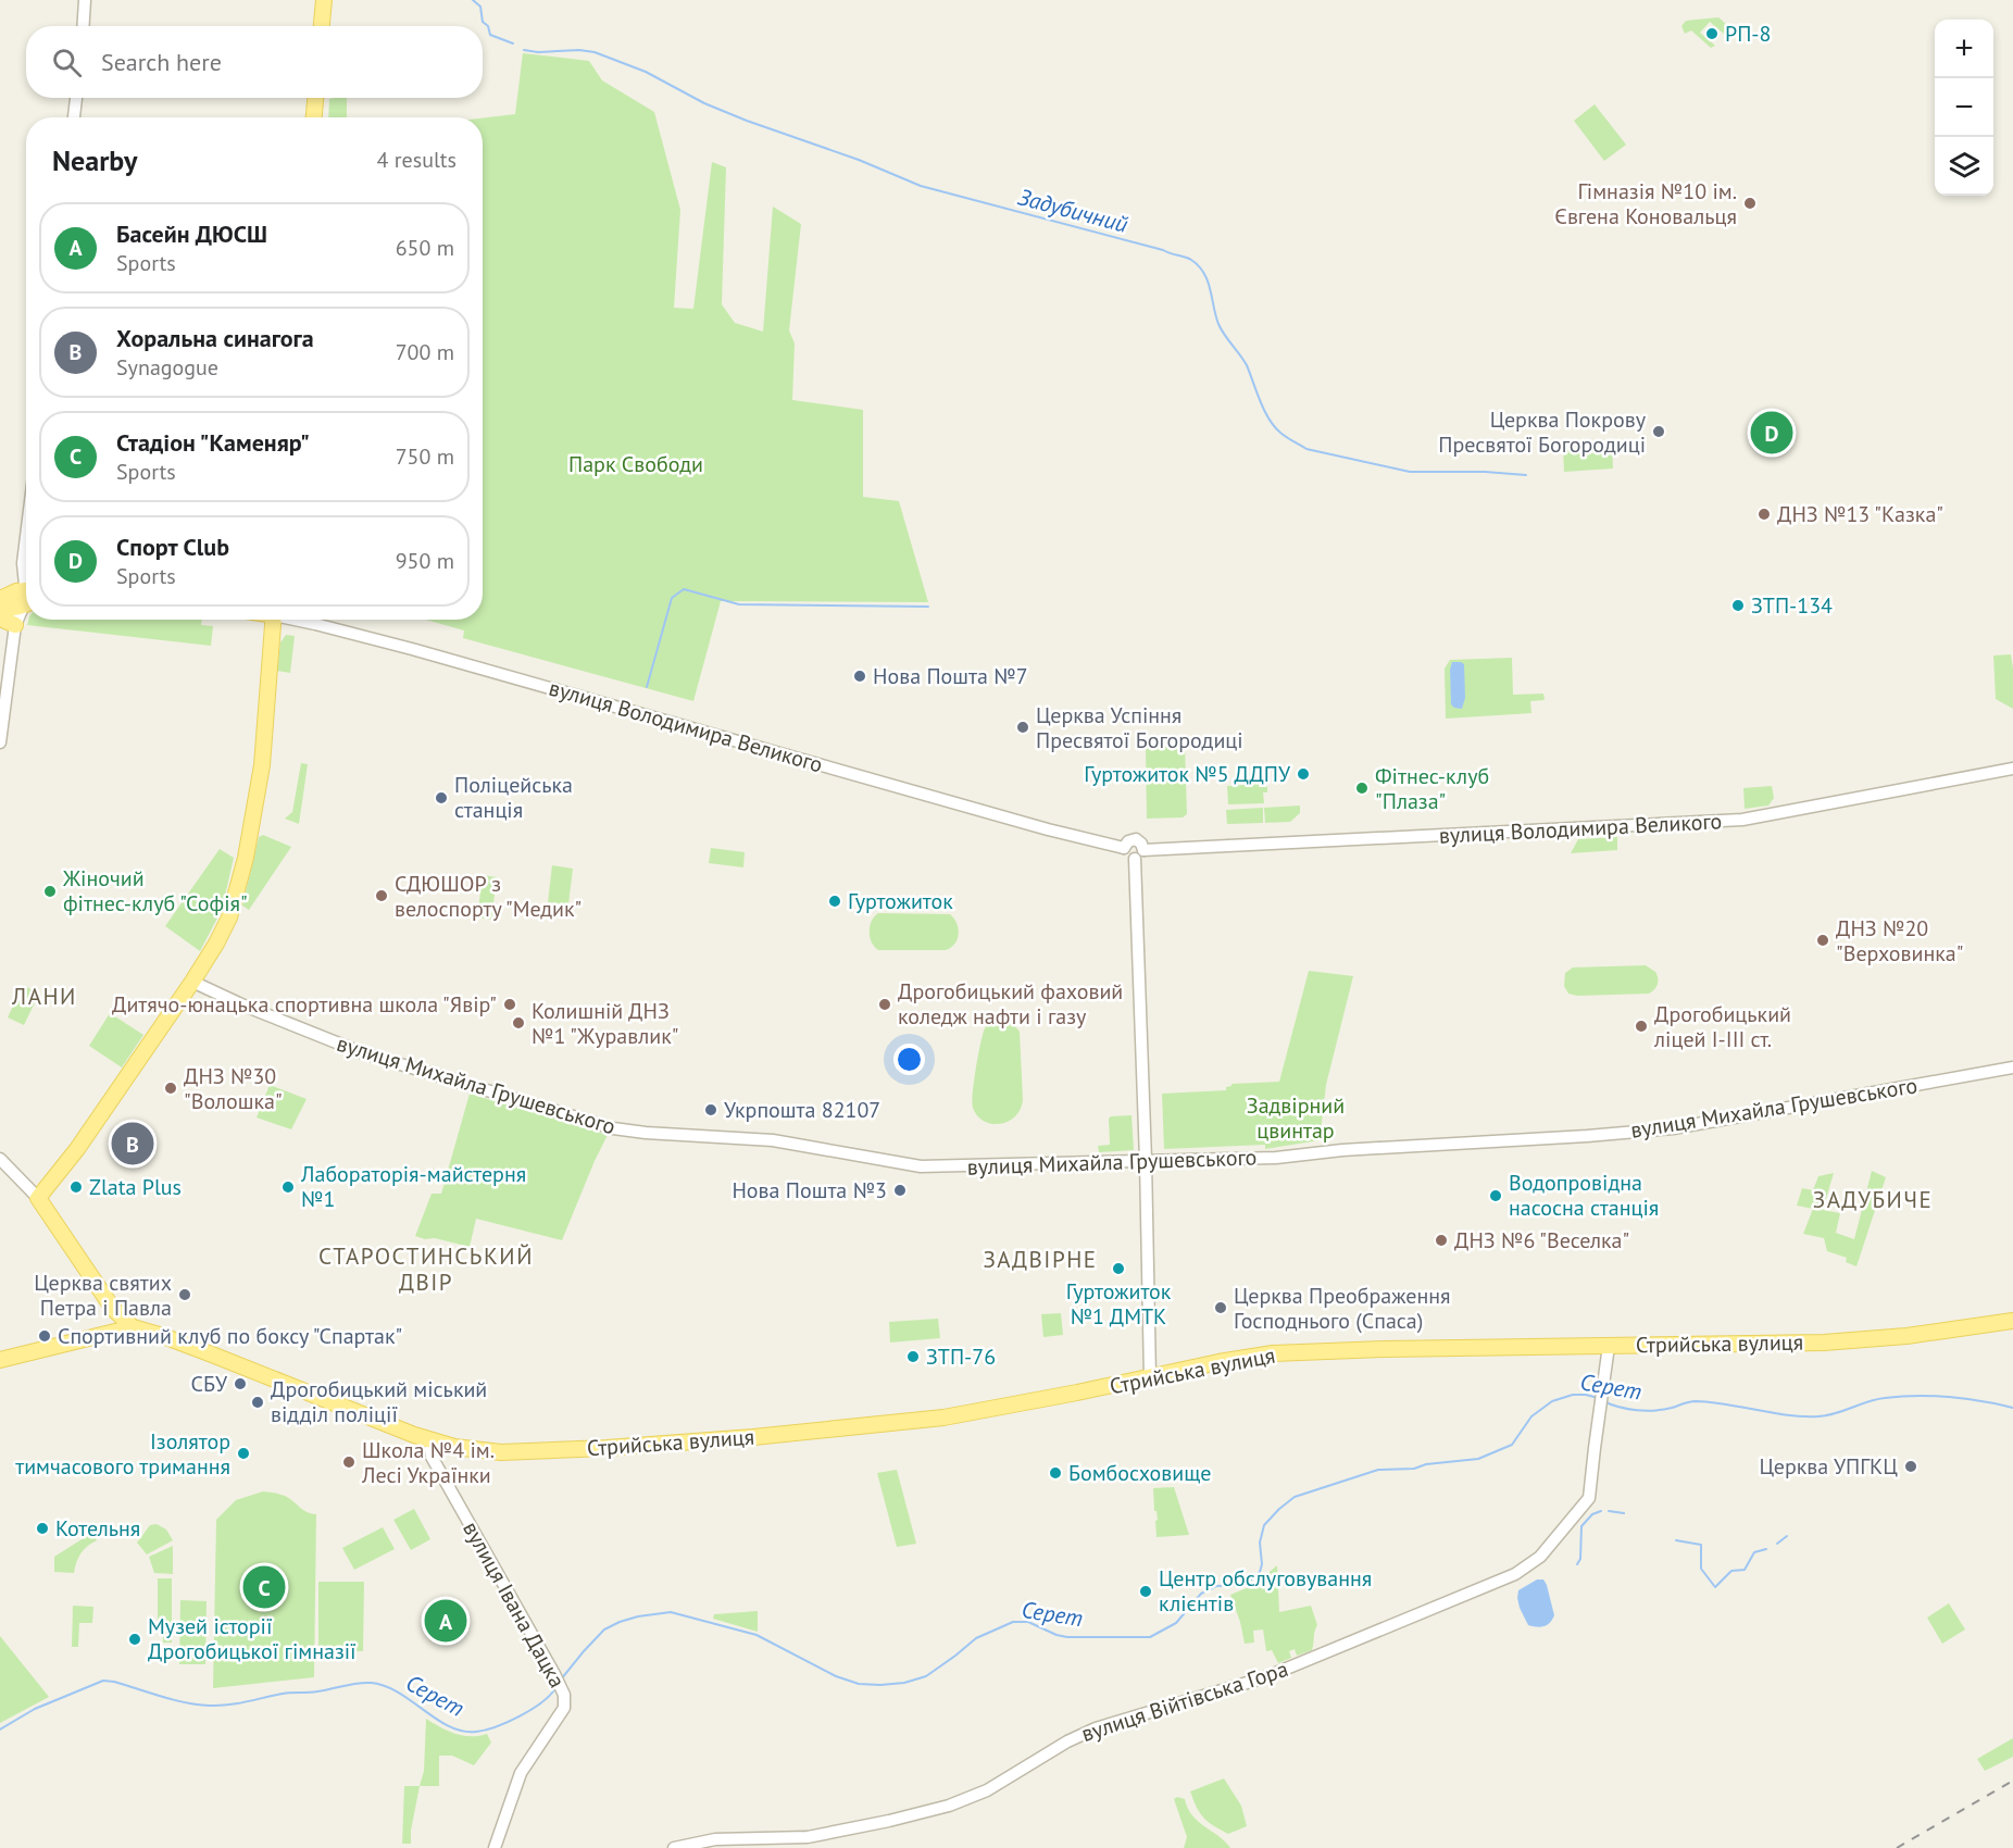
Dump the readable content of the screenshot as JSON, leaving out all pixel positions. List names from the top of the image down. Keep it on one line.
{"streets":{"main road":["Стрийська вулиця"],"street":["вулиця Володимира Великого","вулиця Михайла Грушевського","вулиця Івана Дацка","вулиця Війтівська Гора"]},"crossings":[["Стрийська вулиця","вулиця Івана Дацка"],["Стрийська вулиця","вулиця Війтівська Гора"]],"districts":["ЛАНИ","ЗАДУБИЧЕ","СТАРОСТИНСЬКИЙ ДВІР","ЗАДВІРНЕ"],"water":["Задубичний","Серет"],"parks":["Парк Свободи","Задвірний цвинтар"],"places":["РП-8","Гімназія №10 ім. Євгена Коновальця","Церква Покрову Пресвятої Богородиці","ДНЗ №13 \"Казка\"","ЗТП-134","Нова Пошта №7","Церква Успіння Пресвятої Богородиці","Гуртожиток №5 ДДПУ","Фітнес-клуб \"Плаза\"","Поліцейська станція","Жіночий фітнес-клуб \"Софія\"","СДЮШОР з велоспорту \"Медик\"","Гуртожиток","ДНЗ №20 \"Верховинка\"","Дитячо-юнацька спортивна школа \"Явір\"","Дрогобицький фаховий коледж нафти і газу","Колишній ДНЗ №1 \"Журавлик\"","Дрогобицький ліцей І-ІІІ ст.","ДНЗ №30 \"Волошка\"","Укрпошта 82107","Zlata Plus","Лабораторія-майстерня №1","Нова Пошта №3","Водопровідна насосна станція","ДНЗ №6 \"Веселка\"","Гуртожиток №1 ДМТК","Церква святих Петра і Павла","Церква Преображення Господнього (Спаса)","Спортивний клуб по боксу \"Спартак\"","ЗТП-76","СБУ","Дрогобицький міський відділ поліції","Ізолятор тимчасового тримання","Школа №4 ім. Лесі Українки","Церква УПГКЦ","Бомбосховище","Котельня","Центр обслуговування клієнтів","Музей історії Дрогобицької гімназії"],"page":{"map_buttons":["+","−"],"search":"Search here","heading":["Nearby","4 results"],"list":[{"mark":"A","name":"Басейн ДЮСШ","note":"Sports","value":"650 m"},{"mark":"B","name":"Хоральна синагога","note":"Synagogue","value":"700 m"},{"mark":"C","name":"Стадіон \"Каменяр\"","note":"Sports","value":"750 m"},{"mark":"D","name":"Спорт Club","note":"Sports","value":"950 m"}],"pins":["D","B","C","A"]}}
